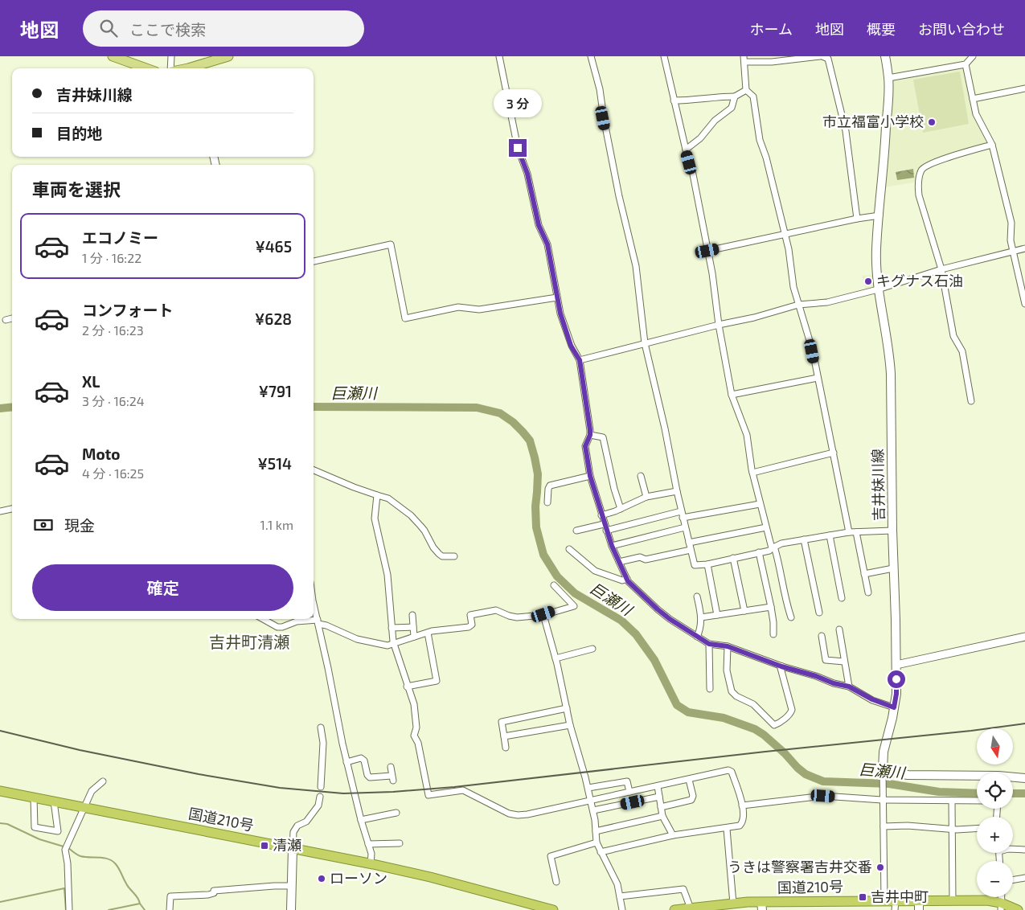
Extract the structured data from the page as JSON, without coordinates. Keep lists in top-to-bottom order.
{
  "streets": {
    "highway": ["国道210号"],
    "main road": ["吉井妹川線"]
  },
  "districts": ["吉井町清瀬"],
  "water": ["巨瀬川"],
  "places": {
    "other": [
      "市立福富小学校",
      "キグナス石油",
      "うきは警察署吉井交番",
      "ローソン"
    ],
    "transit": ["清瀬", "吉井中町"]
  },
  "north": "bottom",
  "page": {
    "header": "地図",
    "search": "ここで検索",
    "nav": [
      "ホーム",
      "地図",
      "概要",
      "お問い合わせ"
    ],
    "banner": ["吉井妹川線", "目的地"],
    "bubble": "3 分",
    "heading": "車両を選択",
    "list": [
      {
        "name": "エコノミー",
        "note": "1 分 · 16:22",
        "value": "¥465"
      },
      {
        "name": "コンフォート",
        "note": "2 分 · 16:23",
        "value": "¥628"
      },
      {
        "name": "XL",
        "note": "3 分 · 16:24",
        "value": "¥791"
      },
      {
        "name": "Moto",
        "note": "4 分 · 16:25",
        "value": "¥514"
      }
    ],
    "pay": ["現金", "1.1 km"],
    "buttons": "確定",
    "map_buttons": ["+", "−"]
  }
}
